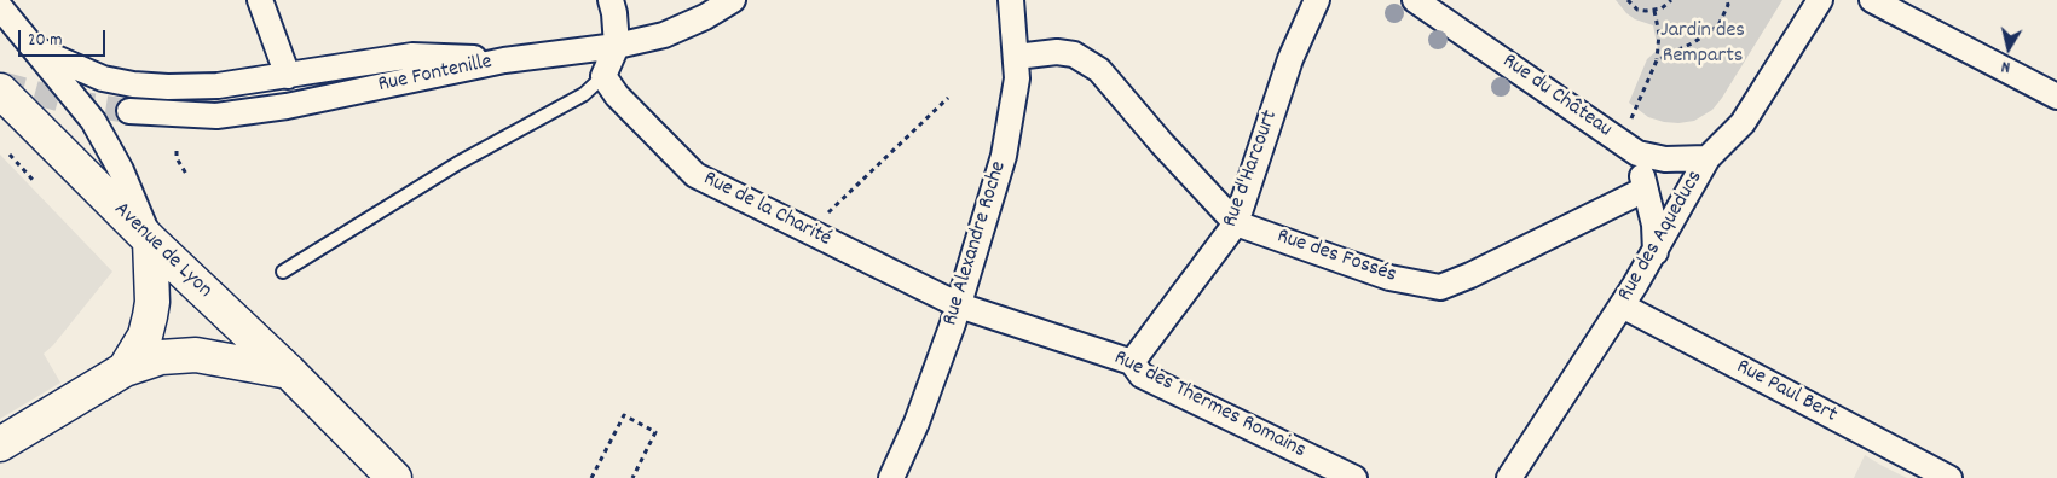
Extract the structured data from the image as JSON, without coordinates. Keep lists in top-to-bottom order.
{
  "streets": {
    "main road": ["Avenue de Lyon"],
    "street": [
      "Rue Fontenille",
      "Rue du Château",
      "Rue d'Harcourt",
      "Rue de la Charité",
      "Rue des Aqueducs",
      "Rue Alexandre Roche",
      "Rue des Fossés",
      "Rue Paul Bert",
      "Rue des Thermes Romains"
    ]
  },
  "crossings": [
    ["Rue du Château", "Rue des Aqueducs"],
    ["Rue d'Harcourt", "Rue des Fossés"],
    ["Rue d'Harcourt", "Rue des Thermes Romains"],
    ["Rue de la Charité", "Rue Alexandre Roche"],
    ["Rue de la Charité", "Rue des Thermes Romains"],
    ["Rue des Aqueducs", "Rue Paul Bert"],
    ["Rue Alexandre Roche", "Rue des Fossés"],
    ["Rue Alexandre Roche", "Rue des Thermes Romains"]
  ],
  "parks": ["Jardin des Remparts"],
  "scale_bar": "20 m",
  "north": "bottom"
}
